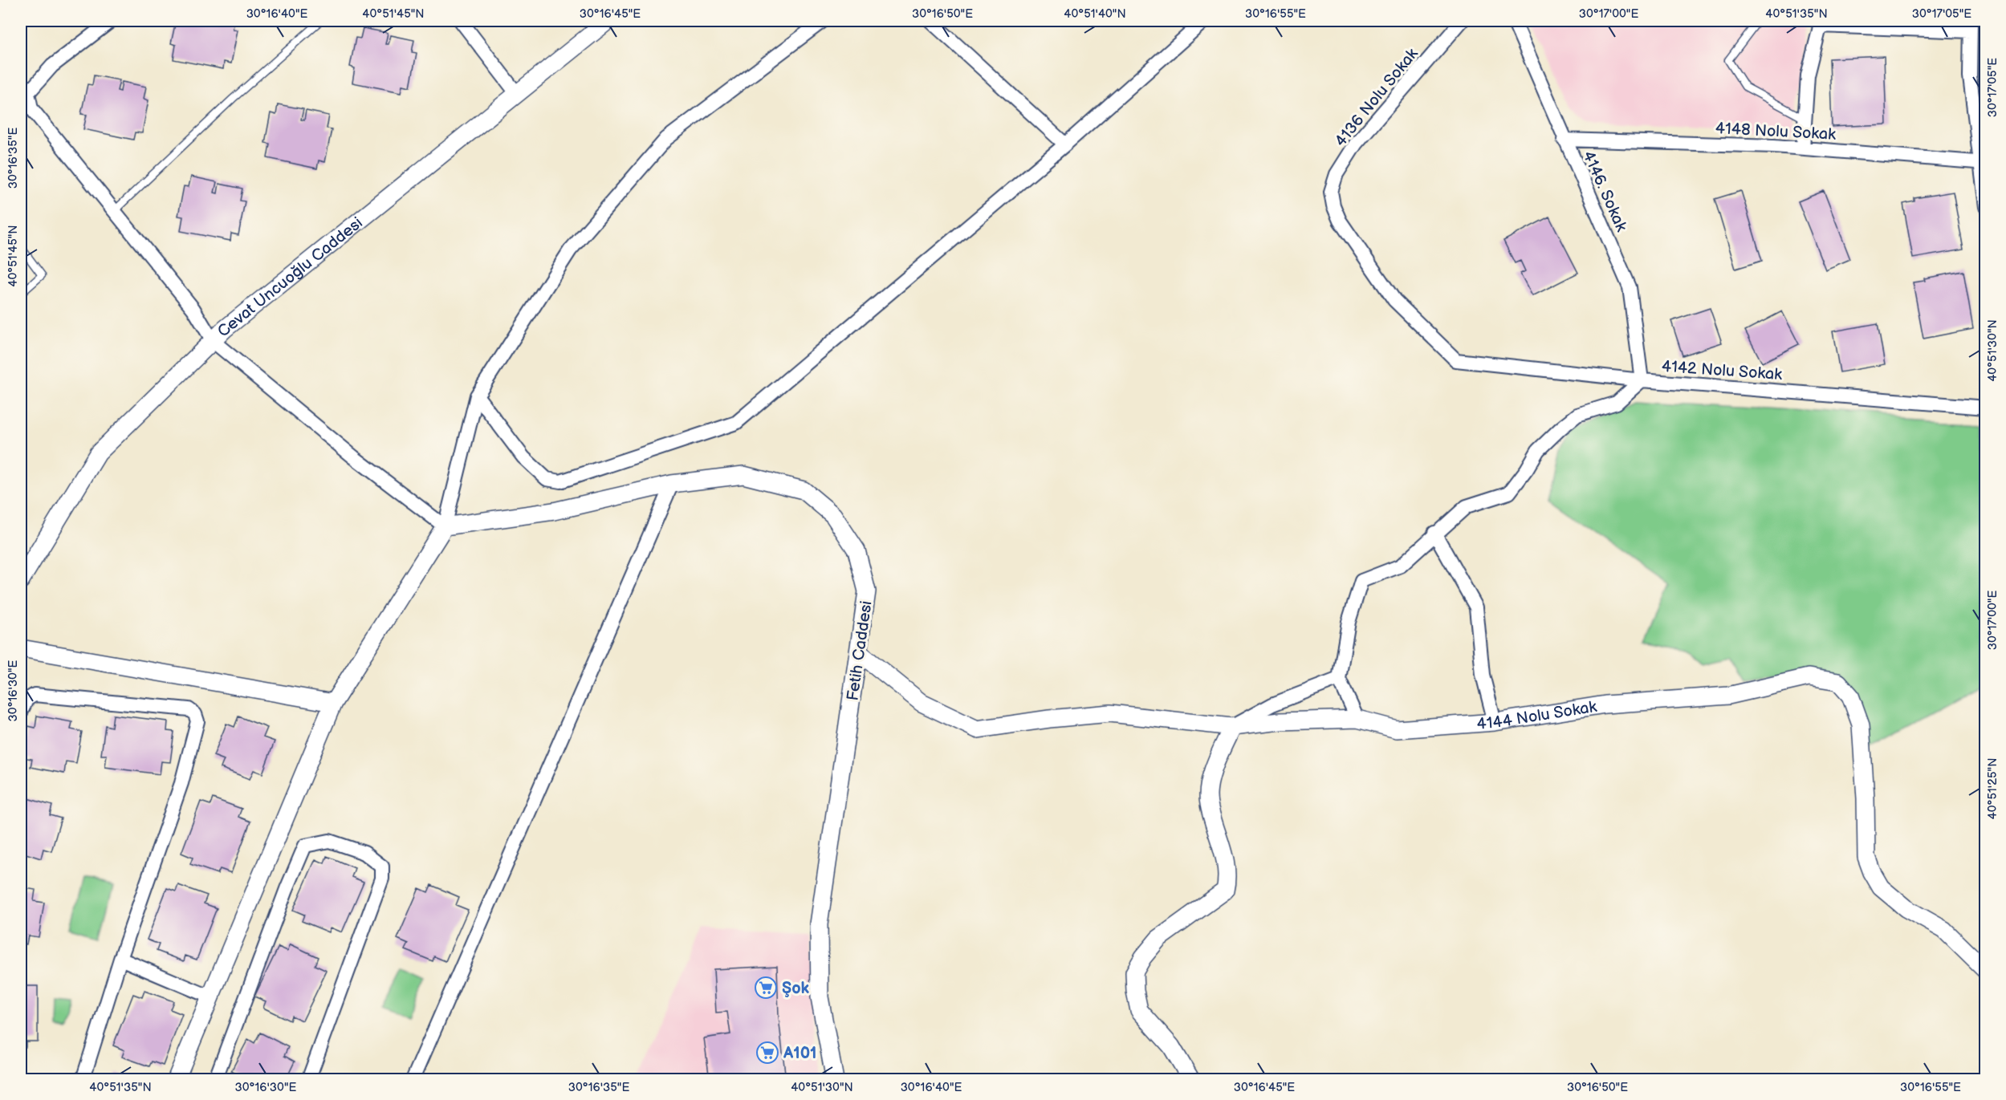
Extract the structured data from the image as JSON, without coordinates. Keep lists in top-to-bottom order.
{
  "streets": {
    "street": [
      "4136 Nolu Sokak",
      "4148 Nolu Sokak",
      "4146. Sokak",
      "Cevat Uncuoğlu Caddesi",
      "4142 Nolu Sokak",
      "Fetih Caddesi",
      "4144 Nolu Sokak"
    ]
  },
  "crossings": [
    ["4136 Nolu Sokak", "4142 Nolu Sokak"],
    ["4148 Nolu Sokak", "4146. Sokak"],
    ["4146. Sokak", "4142 Nolu Sokak"],
    ["Fetih Caddesi", "4144 Nolu Sokak"]
  ],
  "places": {
    "supermarket": ["Şok", "A101"]
  },
  "coordinates": [
    "30°16'40\"E",
    "40°51'45\"N",
    "30°16'45\"E",
    "30°16'50\"E",
    "40°51'40\"N",
    "30°16'55\"E",
    "30°17'00\"E",
    "40°51'35\"N",
    "30°17'05\"E",
    "30°16'35\"E",
    "40°51'30\"N",
    "30°16'30\"E",
    "40°51'25\"N"
  ]
}
